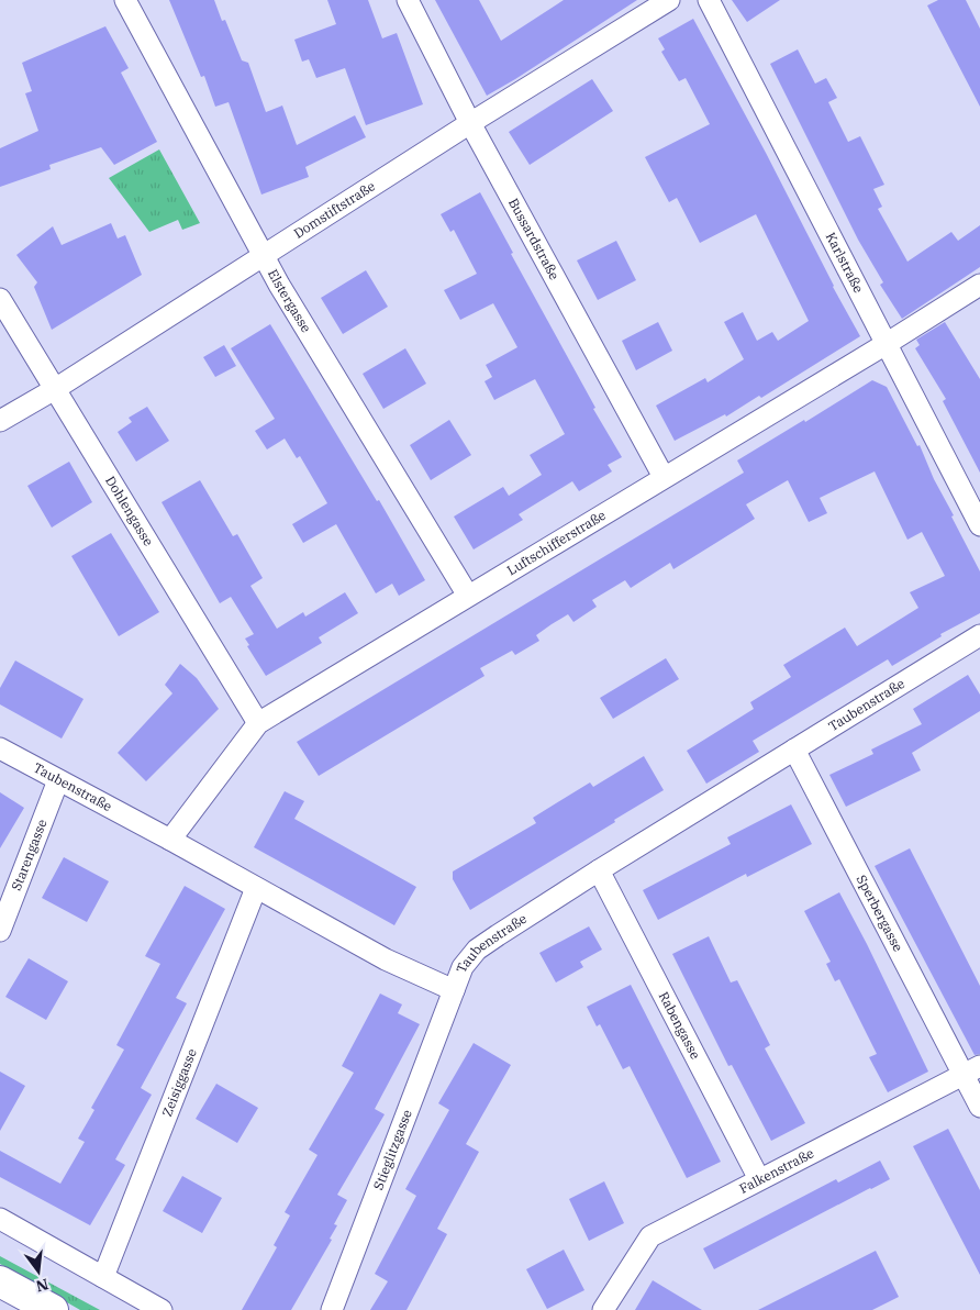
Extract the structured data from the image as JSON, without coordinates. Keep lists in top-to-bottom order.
{
  "streets": {
    "street": [
      "Domstiftstraße",
      "Bussardstraße",
      "Karlstraße",
      "Elstergasse",
      "Dohlengasse",
      "Luftschifferstraße",
      "Taubenstraße",
      "Starengasse",
      "Sperbergasse",
      "Rabengasse",
      "Zeisiggasse",
      "Stieglitzgasse",
      "Falkenstraße"
    ]
  },
  "crossings": [
    ["Domstiftstraße", "Bussardstraße"],
    ["Domstiftstraße", "Elstergasse"],
    ["Domstiftstraße", "Dohlengasse"],
    ["Bussardstraße", "Luftschifferstraße"],
    ["Karlstraße", "Luftschifferstraße"],
    ["Elstergasse", "Luftschifferstraße"],
    ["Dohlengasse", "Luftschifferstraße"],
    ["Luftschifferstraße", "Taubenstraße"],
    ["Taubenstraße", "Starengasse"],
    ["Taubenstraße", "Sperbergasse"],
    ["Taubenstraße", "Rabengasse"],
    ["Taubenstraße", "Zeisiggasse"],
    ["Taubenstraße", "Stieglitzgasse"],
    ["Sperbergasse", "Falkenstraße"],
    ["Rabengasse", "Falkenstraße"]
  ],
  "north": "bottom"
}
